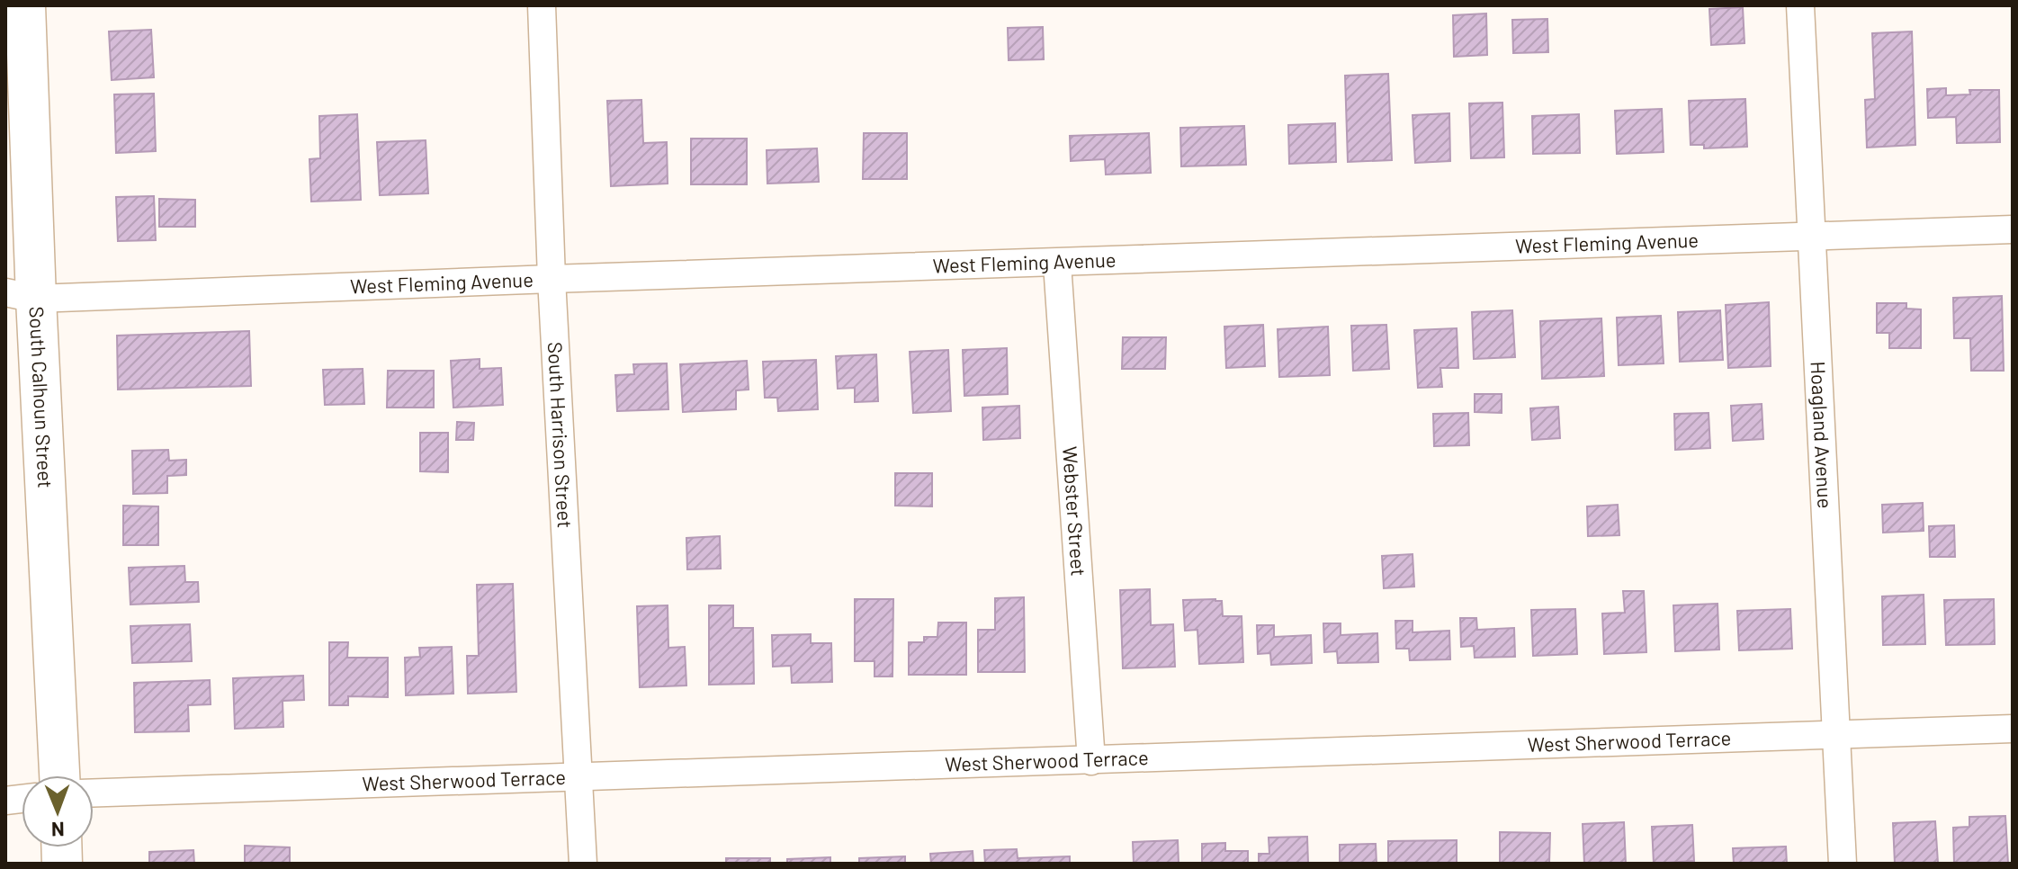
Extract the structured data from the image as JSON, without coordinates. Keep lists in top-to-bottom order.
{
  "streets": {
    "street": [
      "West Fleming Avenue",
      "South Calhoun Street",
      "South Harrison Street",
      "Hoagland Avenue",
      "Webster Street",
      "West Sherwood Terrace"
    ]
  },
  "crossings": [
    ["West Fleming Avenue", "South Calhoun Street"],
    ["West Fleming Avenue", "South Harrison Street"],
    ["West Fleming Avenue", "Hoagland Avenue"],
    ["West Fleming Avenue", "Webster Street"],
    ["South Harrison Street", "West Sherwood Terrace"],
    ["Hoagland Avenue", "West Sherwood Terrace"],
    ["Webster Street", "West Sherwood Terrace"]
  ],
  "north": "bottom"
}
